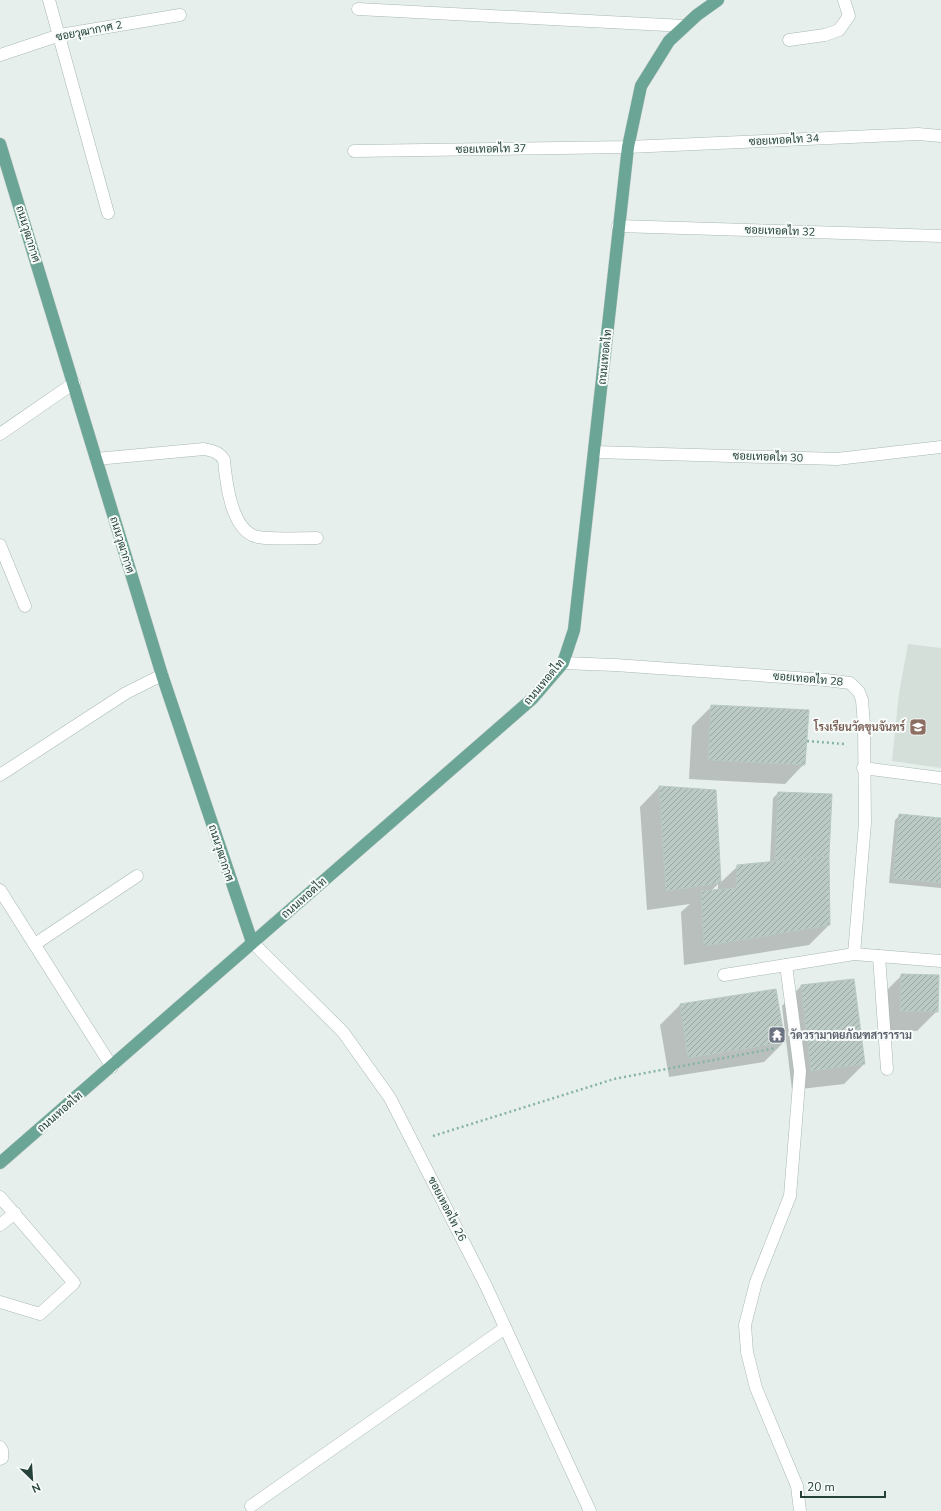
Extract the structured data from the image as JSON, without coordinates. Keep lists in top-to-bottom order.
{
  "streets": {
    "main road": ["ถนนวุฒากาศ", "ถนนเทอดไท"],
    "street": [
      "ซอยวุฒากาศ 2",
      "ซอยเทอดไท 34",
      "ซอยเทอดไท 37",
      "ซอยเทอดไท 32",
      "ซอยเทอดไท 30",
      "ซอยเทอดไท 28",
      "ซอยเทอดไท 26"
    ]
  },
  "crossings": [
    ["ซอยเทอดไท 34", "ซอยเทอดไท 37"],
    ["ซอยเทอดไท 34", "ถนนเทอดไท"],
    ["ซอยเทอดไท 37", "ถนนเทอดไท"],
    ["ซอยเทอดไท 32", "ถนนเทอดไท"],
    ["ถนนวุฒากาศ", "ถนนเทอดไท"],
    ["ถนนวุฒากาศ", "ซอยเทอดไท 26"],
    ["ถนนเทอดไท", "ซอยเทอดไท 30"],
    ["ถนนเทอดไท", "ซอยเทอดไท 28"],
    ["ถนนเทอดไท", "ซอยเทอดไท 26"]
  ],
  "places": {
    "school or university": ["โรงเรียนวัดขุนจันทร์"],
    "temple": ["วัดวรามาตยภัณฑสาราราม"]
  },
  "scale_bar": "20 m",
  "north": "bottom right"
}
